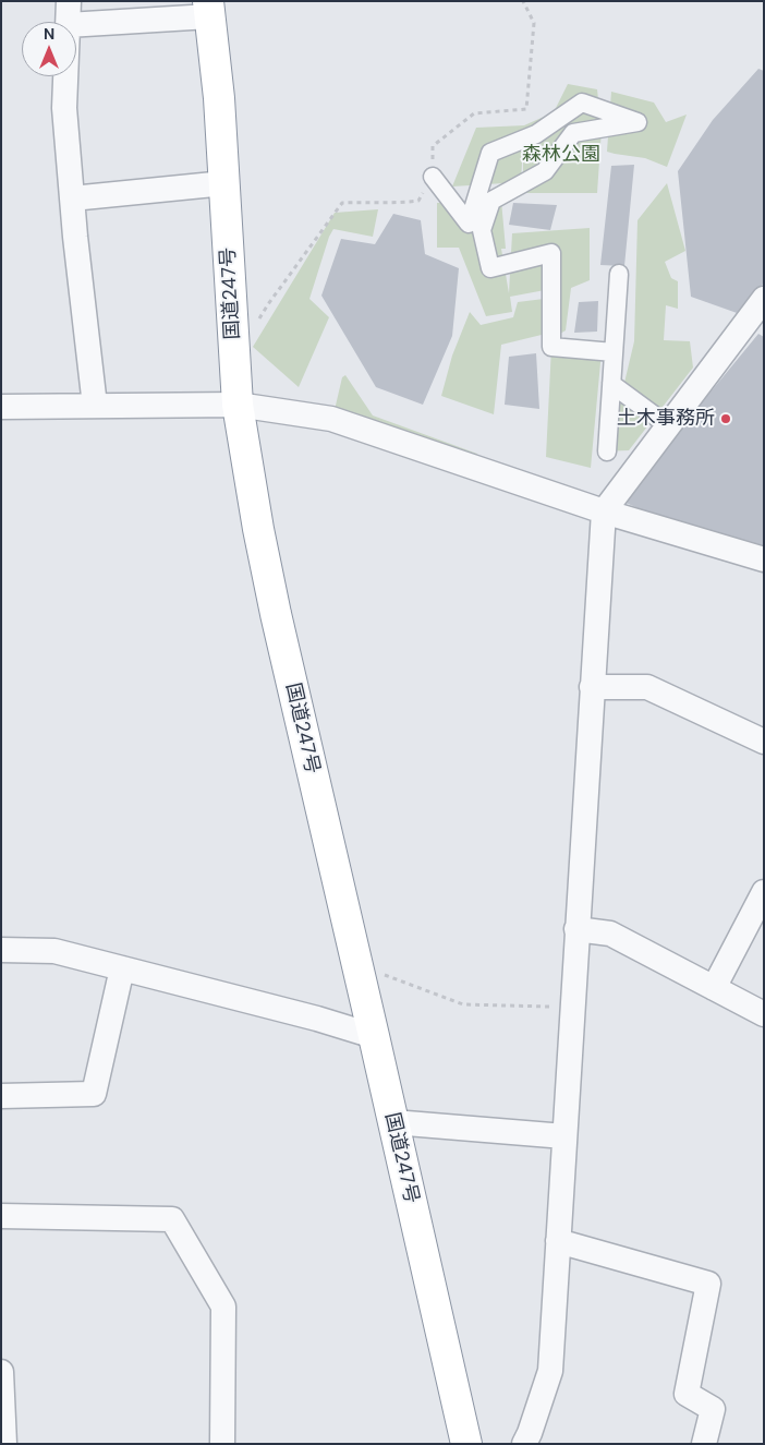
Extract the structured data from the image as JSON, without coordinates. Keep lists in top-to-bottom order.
{
  "streets": {
    "highway": ["国道247号"]
  },
  "parks": ["森林公園"],
  "places": ["土木事務所"],
  "north": "top"
}
